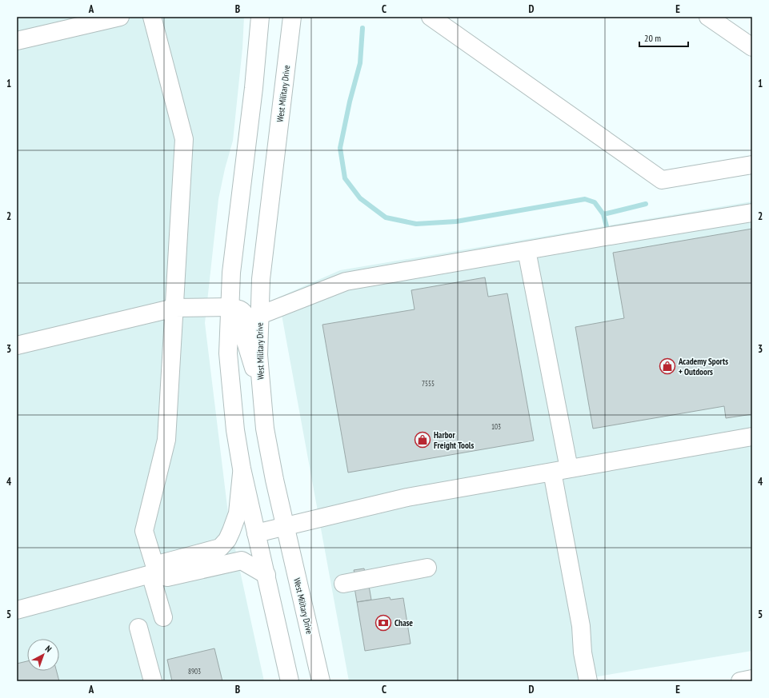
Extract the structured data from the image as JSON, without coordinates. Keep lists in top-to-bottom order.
{
  "streets": {
    "main road": ["West Military Drive"]
  },
  "places": {
    "shop": ["Academy Sports + Outdoors", "Harbor Freight Tools"],
    "bank": ["Chase"]
  },
  "house_numbers": ["7555", "103", "8903"],
  "scale_bar": "20 m",
  "north": "top right",
  "grid": {
    "columns": [
      "A",
      "B",
      "C",
      "D",
      "E"
    ],
    "rows": [
      "1",
      "2",
      "3",
      "4",
      "5"
    ]
  }
}
